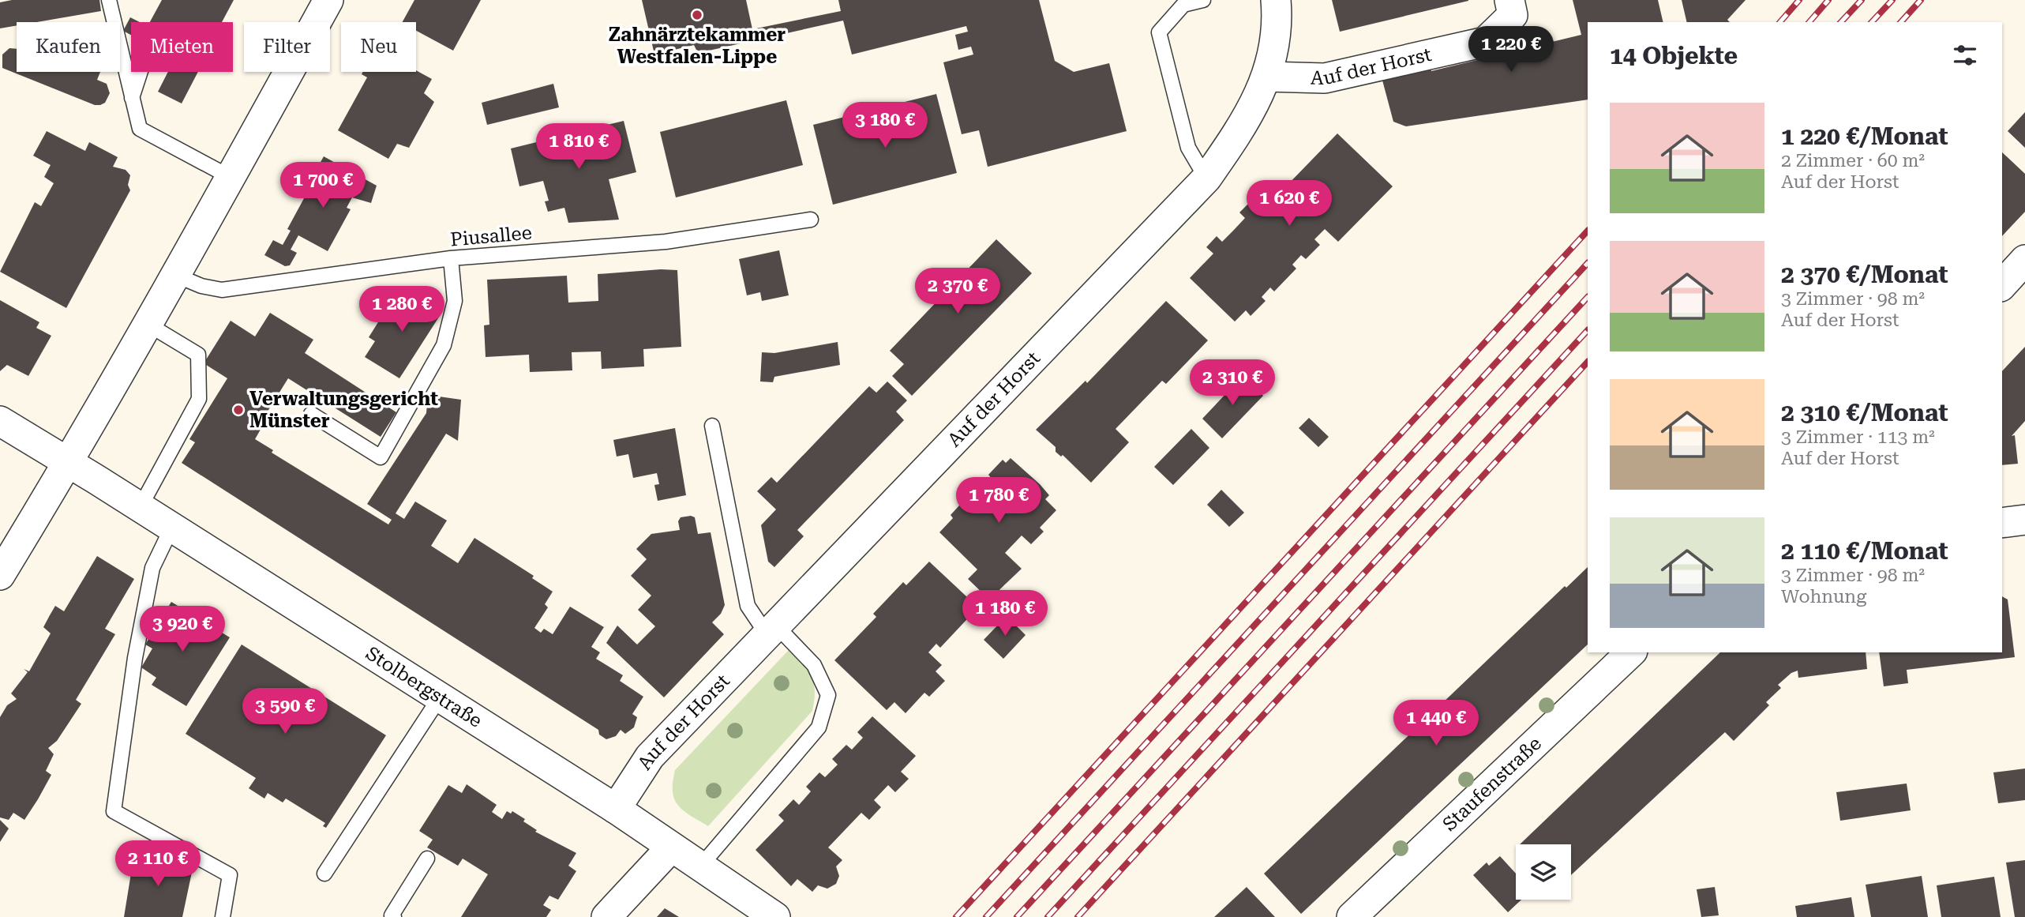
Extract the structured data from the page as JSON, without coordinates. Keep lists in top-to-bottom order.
{
  "streets": {
    "street": ["Auf der Horst", "Stolbergstraße", "Staufenstraße"],
    "lane": ["Piusallee"]
  },
  "crossings": [
    ["Auf der Horst", "Stolbergstraße"]
  ],
  "places": ["Zahnärztekammer Westfalen-Lippe", "Verwaltungsgericht Münster"],
  "page": {
    "chip": [
      "Kaufen",
      "Mieten",
      "Filter",
      "Neu"
    ],
    "heading": "14 Objekte",
    "price": [
      "1 220 €",
      "3 180 €",
      "1 810 €",
      "1 700 €",
      "1 620 €",
      "2 370 €",
      "1 280 €",
      "2 310 €",
      "1 780 €",
      "1 180 €",
      "3 920 €",
      "3 590 €",
      "1 440 €",
      "2 110 €"
    ],
    "list": [
      {
        "name": "1 220 €/Monat",
        "note": "2 Zimmer · 60 m² · Auf der Horst"
      },
      {
        "name": "2 370 €/Monat",
        "note": "3 Zimmer · 98 m² · Auf der Horst"
      },
      {
        "name": "2 310 €/Monat",
        "note": "3 Zimmer · 113 m² · Auf der Horst"
      },
      {
        "name": "2 110 €/Monat",
        "note": "3 Zimmer · 98 m² · Wohnung"
      }
    ]
  }
}
